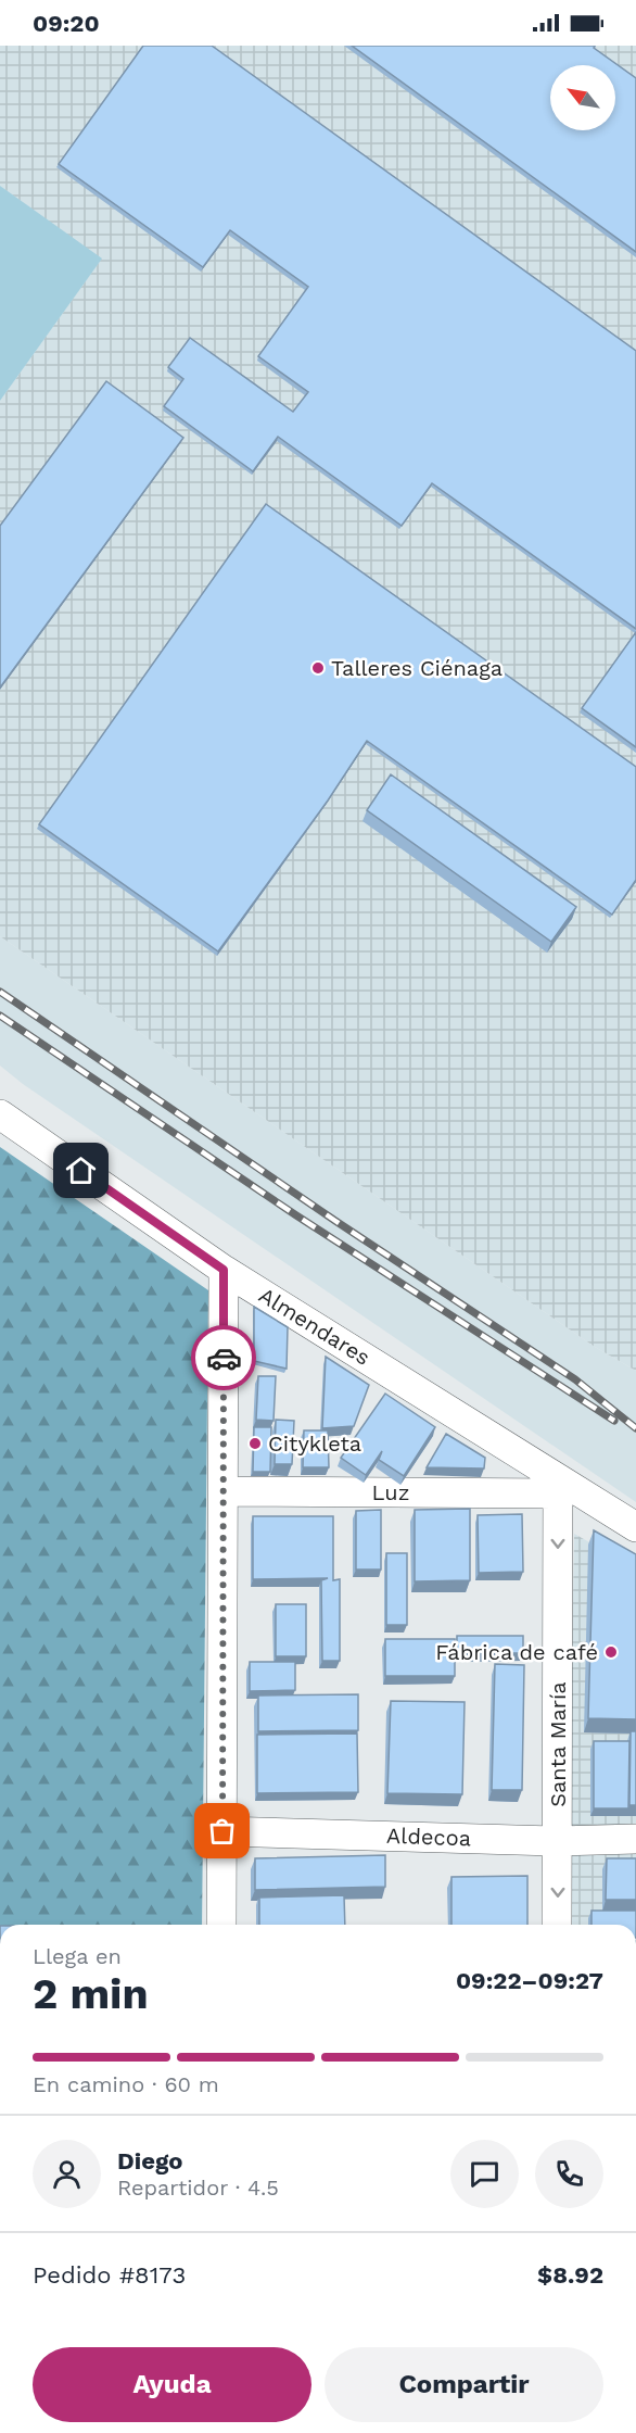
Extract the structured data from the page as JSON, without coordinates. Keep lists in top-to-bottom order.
{
  "streets": {
    "street": [
      "Almendares",
      "Luz",
      "Santa María",
      "Aldecoa"
    ]
  },
  "crossings": [
    ["Almendares", "Luz"],
    ["Almendares", "Santa María"],
    ["Luz", "Santa María"],
    ["Santa María", "Aldecoa"]
  ],
  "one_way": ["Santa María"],
  "places": ["Talleres Ciénaga", "Citykleta", "Fábrica de café"],
  "north": "top left",
  "page": {
    "status": "09:20",
    "heading": ["2 min", "Llega en", "09:22–09:27"],
    "panel": [
      "Diego",
      "Repartidor · 4.5",
      "Pedido #8173",
      "$8.92"
    ],
    "bar": "En camino · 60 m",
    "buttons": ["Ayuda", "Compartir"]
  }
}
